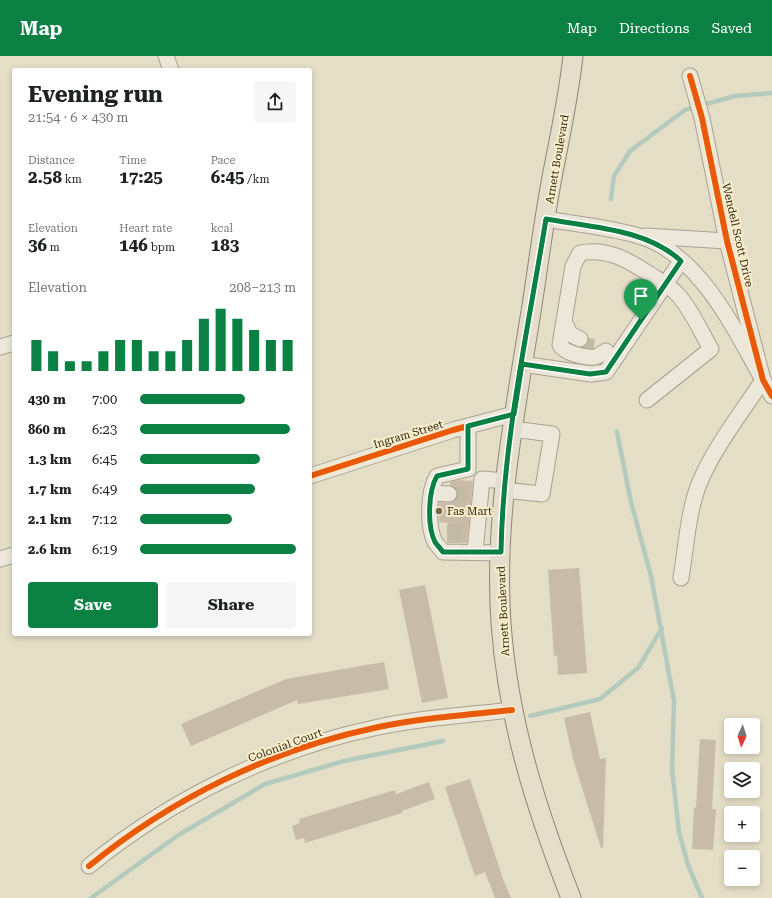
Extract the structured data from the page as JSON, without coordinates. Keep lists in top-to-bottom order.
{
  "streets": {
    "main road": ["Arnett Boulevard"],
    "street": ["Wendell Scott Drive", "Ingram Street", "Colonial Court"]
  },
  "crossings": [
    ["Arnett Boulevard", "Wendell Scott Drive"],
    ["Arnett Boulevard", "Ingram Street"],
    ["Arnett Boulevard", "Colonial Court"]
  ],
  "places": ["Fas Mart"],
  "north": "bottom",
  "page": {
    "header": "Map",
    "nav": ["Map", "Directions", "Saved"],
    "heading": ["Evening run", "21:54 · 6 × 430 m"],
    "stats": [
      ["Distance", "2.58 km"],
      ["Time", "17:25"],
      ["Pace", "6:45 /km"],
      ["Elevation", "36 m"],
      ["Heart rate", "146 bpm"],
      ["kcal", "183"]
    ],
    "chart": ["Elevation", "208–213 m"],
    "list": [
      {
        "name": "430 m",
        "note": "7:00"
      },
      {
        "name": "860 m",
        "note": "6:23"
      },
      {
        "name": "1.3 km",
        "note": "6:45"
      },
      {
        "name": "1.7 km",
        "note": "6:49"
      },
      {
        "name": "2.1 km",
        "note": "7:12"
      },
      {
        "name": "2.6 km",
        "note": "6:19"
      }
    ],
    "buttons": ["Save", "Share"],
    "map_buttons": ["+", "−"]
  }
}
